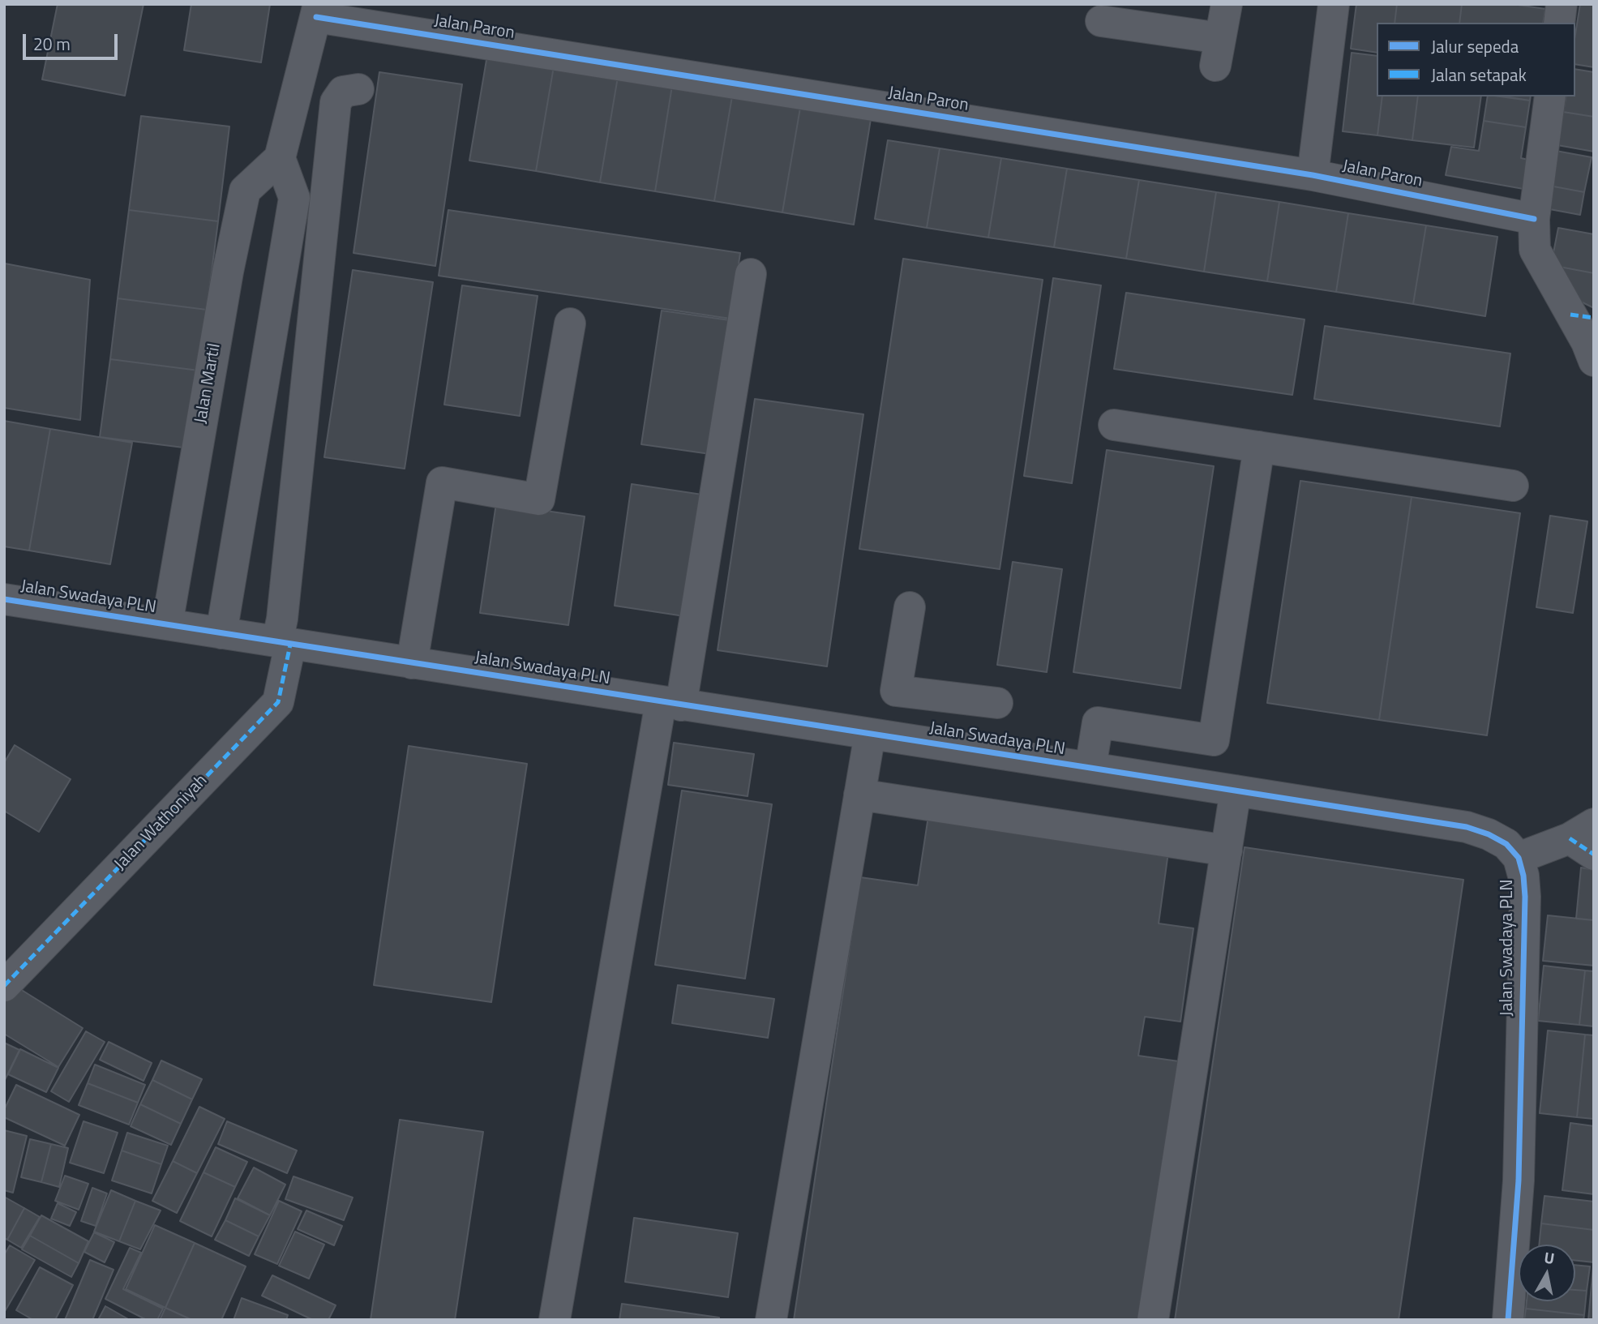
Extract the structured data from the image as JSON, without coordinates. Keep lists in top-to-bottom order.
{
  "streets": {
    "street": [
      "Jalan Paron",
      "Jalan Martil",
      "Jalan Swadaya PLN",
      "Jalan Wathoniyah"
    ]
  },
  "crossings": [
    ["Jalan Martil", "Jalan Swadaya PLN"],
    ["Jalan Swadaya PLN", "Jalan Wathoniyah"]
  ],
  "legend": ["Jalur sepeda", "Jalan setapak"],
  "scale_bar": "20 m",
  "north": "top"
}
